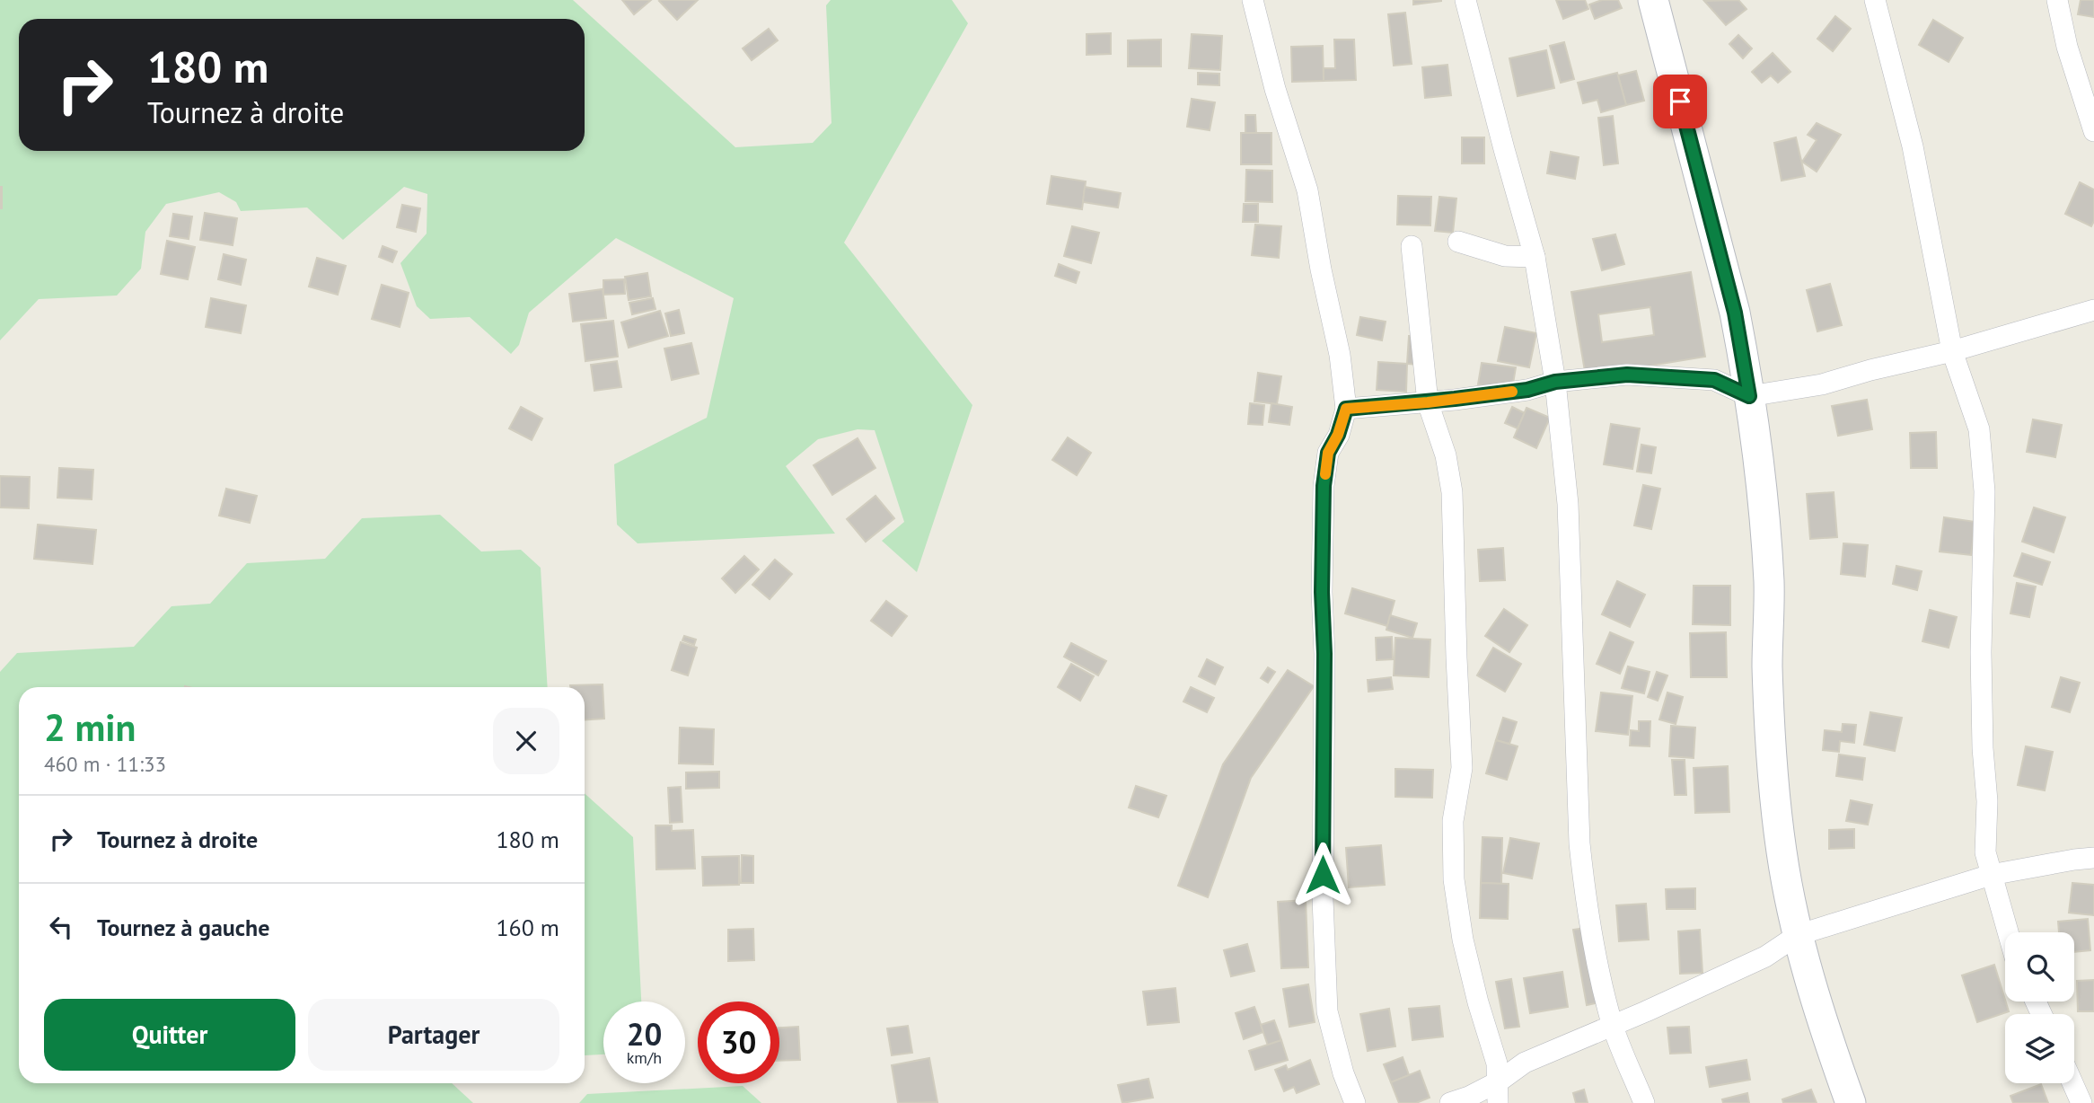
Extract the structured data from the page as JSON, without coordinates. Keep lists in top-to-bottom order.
{
  "page": {
    "turn": ["180 m", "Tournez à droite"],
    "heading": ["2 min", "460 m · 11:33"],
    "list": [
      {
        "name": "Tournez à droite",
        "value": "180 m"
      },
      {
        "name": "Tournez à gauche",
        "value": "160 m"
      }
    ],
    "buttons": ["Quitter", "Partager"],
    "speed": "20 km/h",
    "limit": "30"
  }
}
